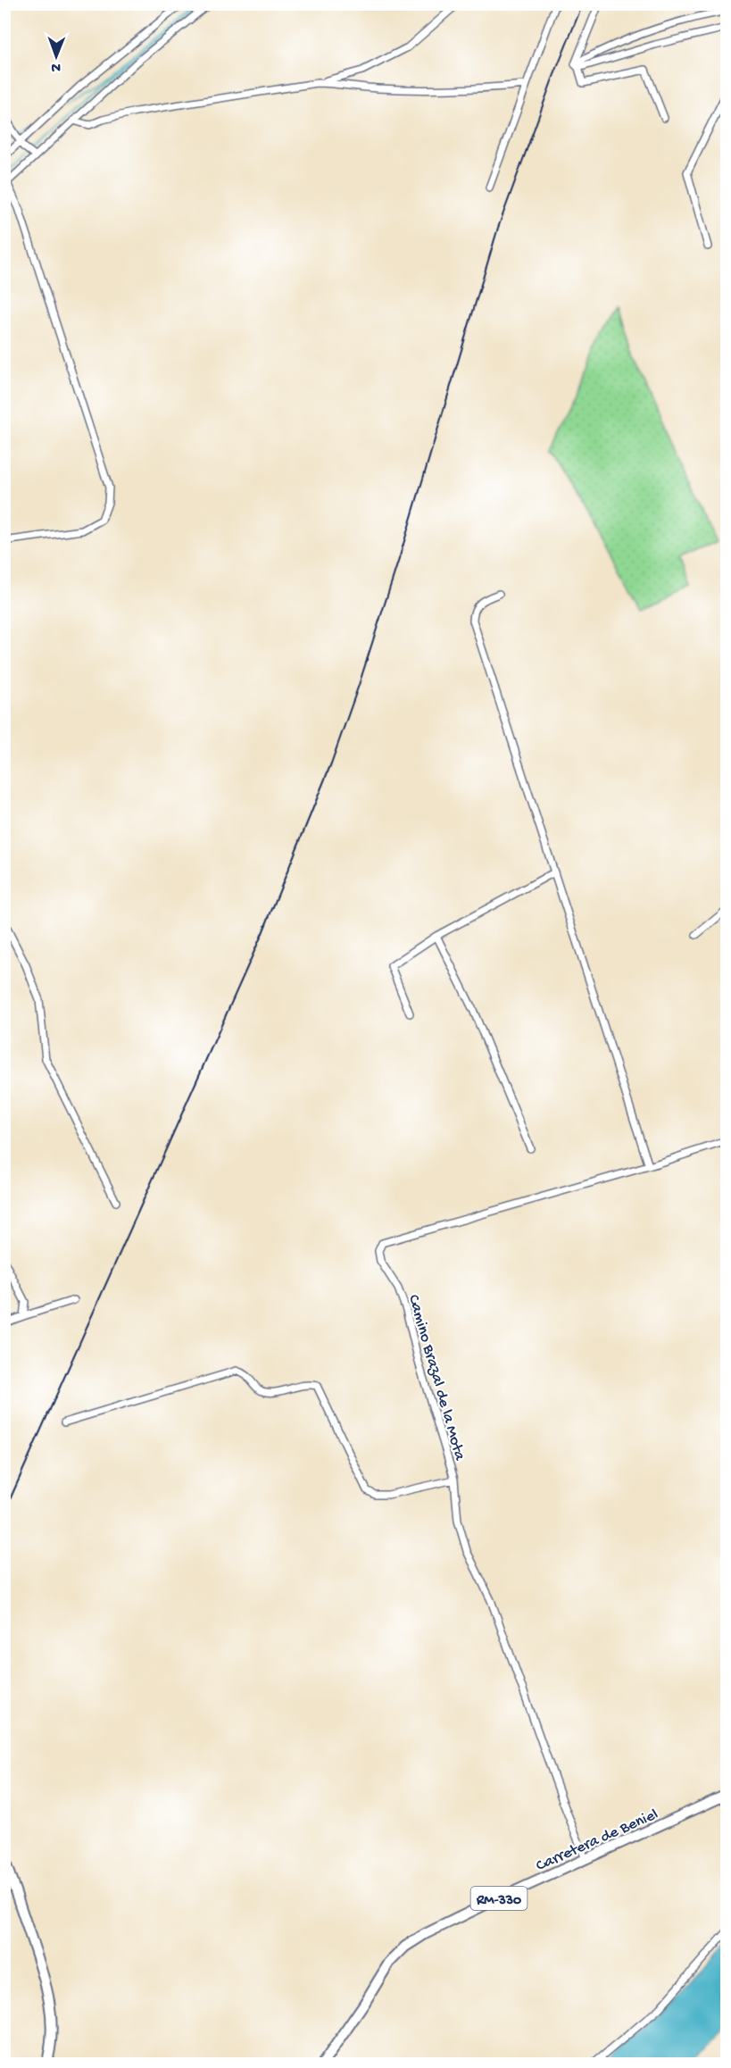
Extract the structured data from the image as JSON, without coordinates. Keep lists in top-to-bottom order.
{
  "streets": {
    "main road": ["Carretera de Beniel", "RM-330"],
    "street": ["Camino Brazal de la Mota"]
  },
  "crossings": [
    ["Camino Brazal de la Mota", "Carretera de Beniel"]
  ],
  "north": "bottom"
}
